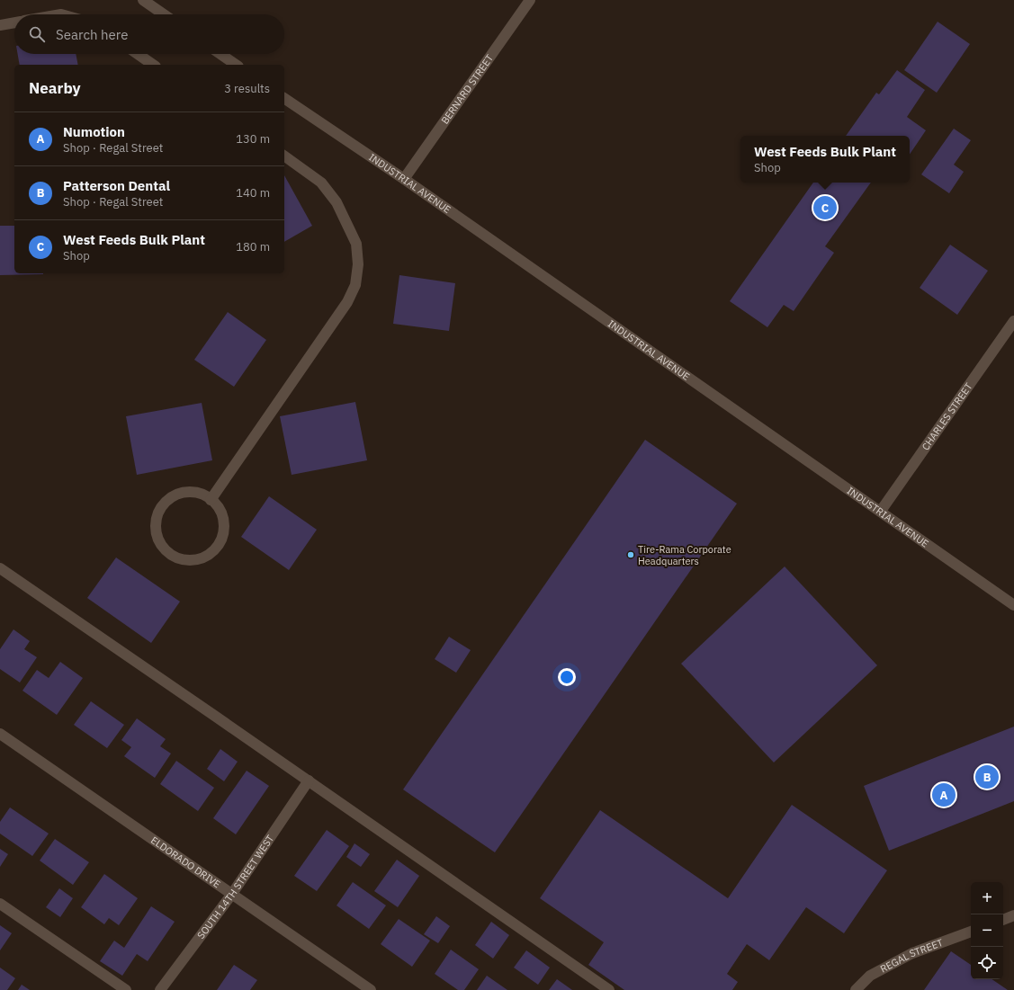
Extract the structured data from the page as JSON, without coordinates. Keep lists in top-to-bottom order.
{
  "streets": {
    "street": [
      "BERNARD STREET",
      "INDUSTRIAL AVENUE",
      "CHARLES STREET",
      "ELDORADO DRIVE",
      "SOUTH 14TH STREET WEST",
      "REGAL STREET"
    ]
  },
  "crossings": [
    ["BERNARD STREET", "INDUSTRIAL AVENUE"],
    ["INDUSTRIAL AVENUE", "CHARLES STREET"],
    ["ELDORADO DRIVE", "SOUTH 14TH STREET WEST"]
  ],
  "places": ["Tire-Rama Corporate Headquarters"],
  "page": {
    "search": "Search here",
    "heading": ["Nearby", "3 results"],
    "list": [
      {
        "mark": "A",
        "name": "Numotion",
        "note": "Shop · Regal Street",
        "value": "130 m"
      },
      {
        "mark": "B",
        "name": "Patterson Dental",
        "note": "Shop · Regal Street",
        "value": "140 m"
      },
      {
        "mark": "C",
        "name": "West Feeds Bulk Plant",
        "note": "Shop",
        "value": "180 m"
      }
    ],
    "popup": ["West Feeds Bulk Plant", "Shop"],
    "pins": ["C", "B", "A"],
    "map_buttons": ["+", "−"]
  }
}
